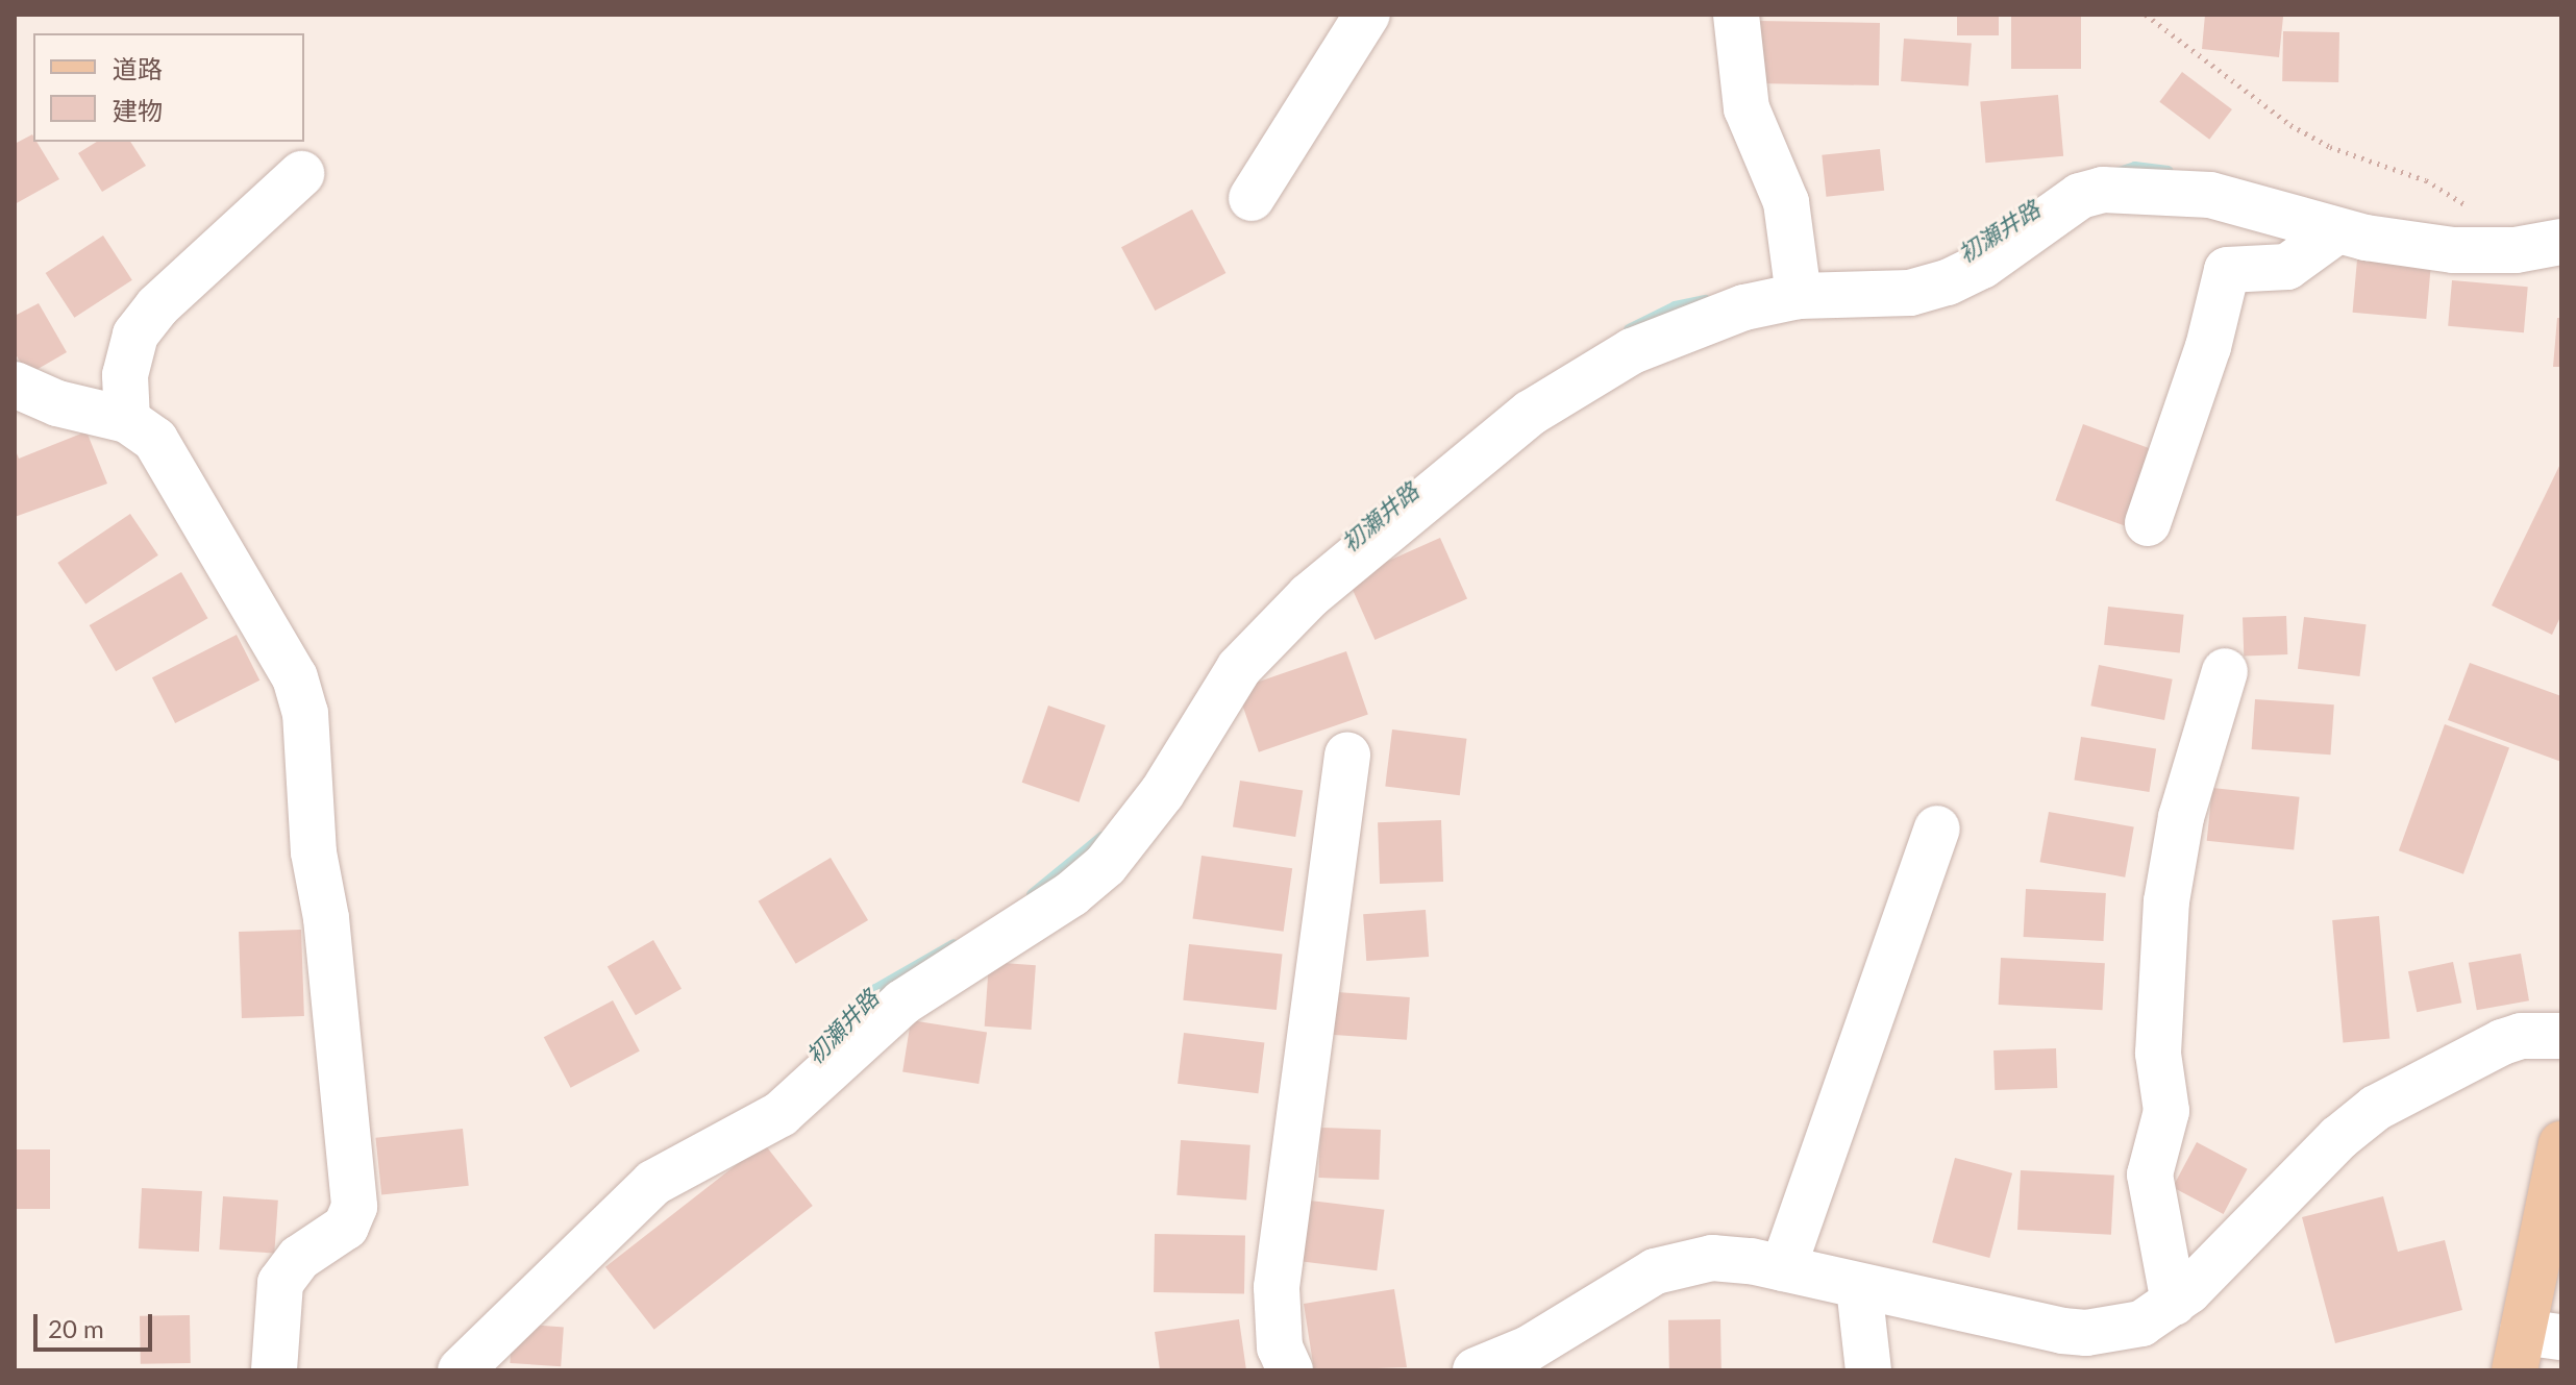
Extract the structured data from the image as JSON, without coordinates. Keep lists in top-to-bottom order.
{
  "water": ["初瀬井路"],
  "legend": ["道路", "建物"],
  "scale_bar": "20 m"
}
